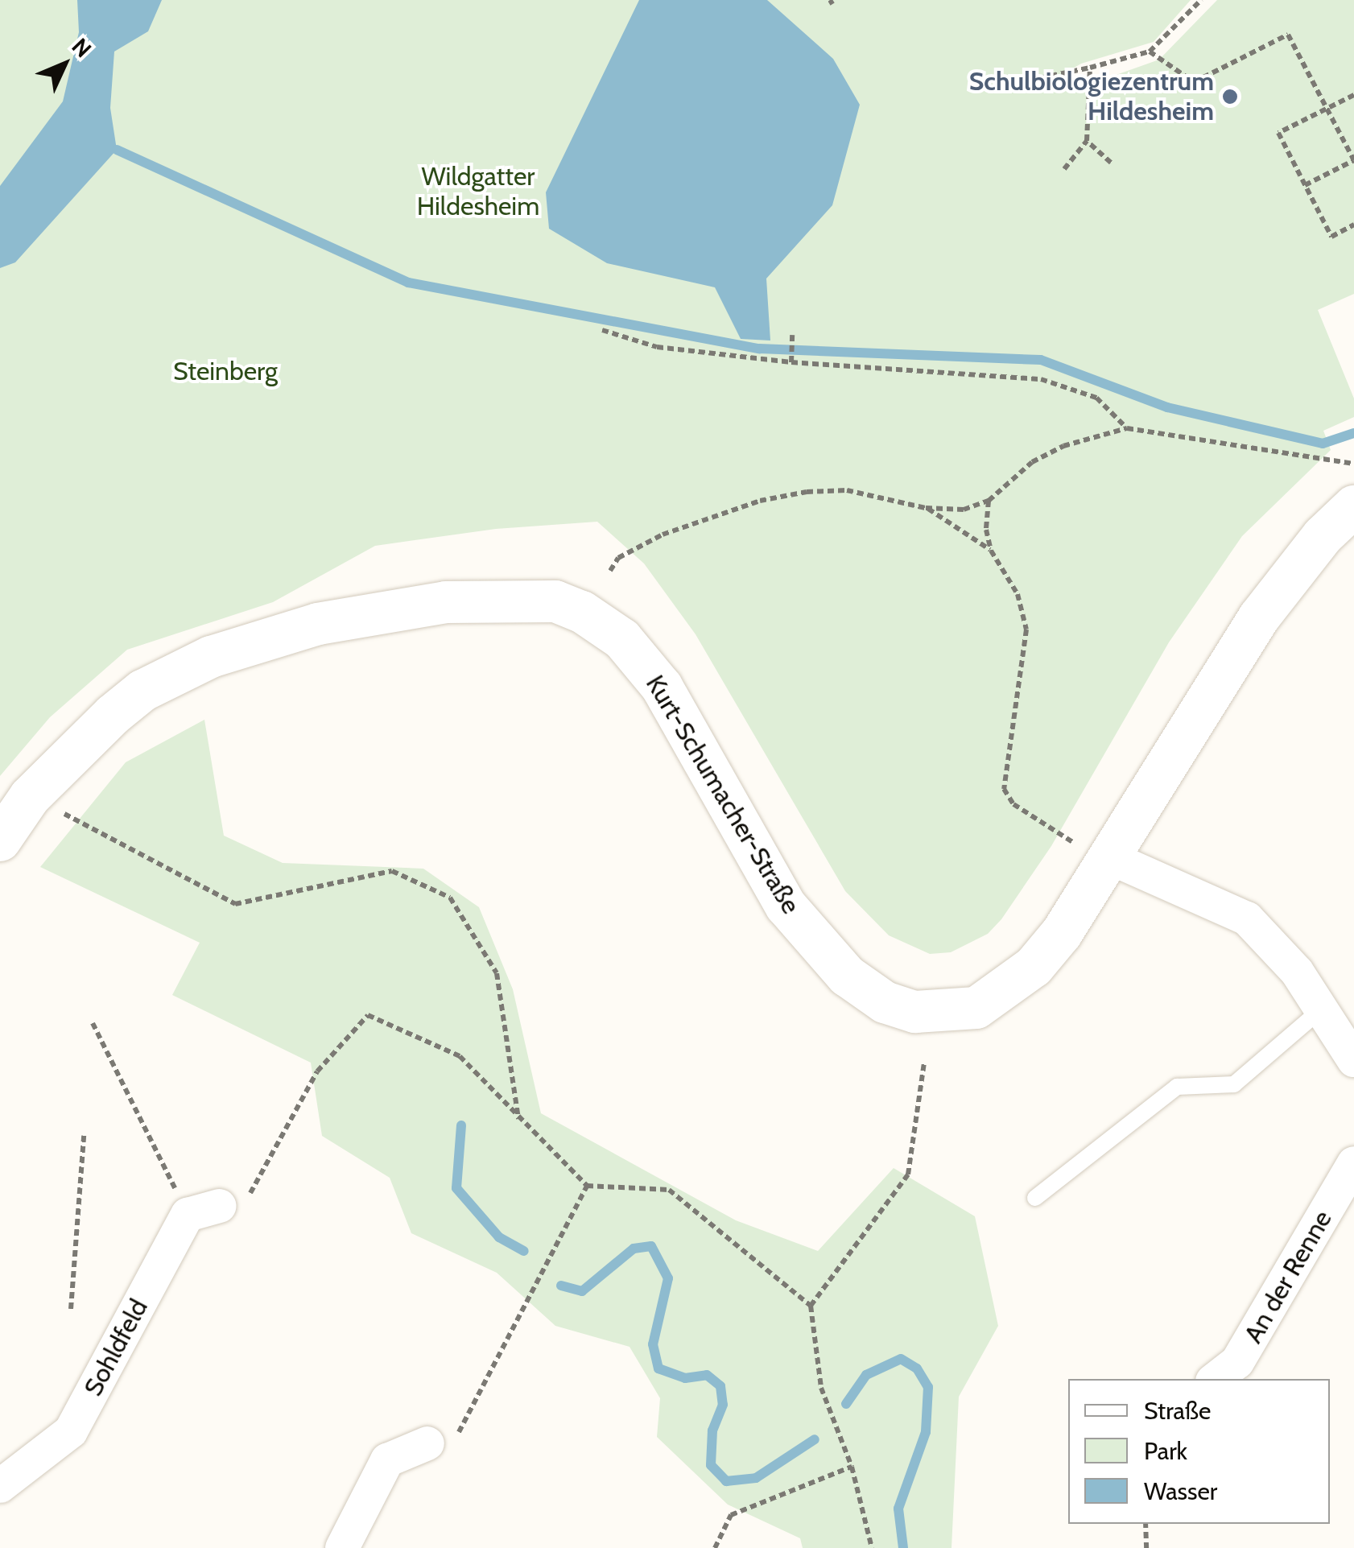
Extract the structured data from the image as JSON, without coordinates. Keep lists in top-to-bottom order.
{
  "streets": {
    "street": ["Kurt-Schumacher-Straße", "An der Renne", "Sohldfeld"]
  },
  "parks": ["Wildgatter Hildesheim", "Steinberg"],
  "places": ["Schulbiologiezentrum Hildesheim"],
  "legend": ["Straße", "Park", "Wasser"],
  "north": "top right"
}
